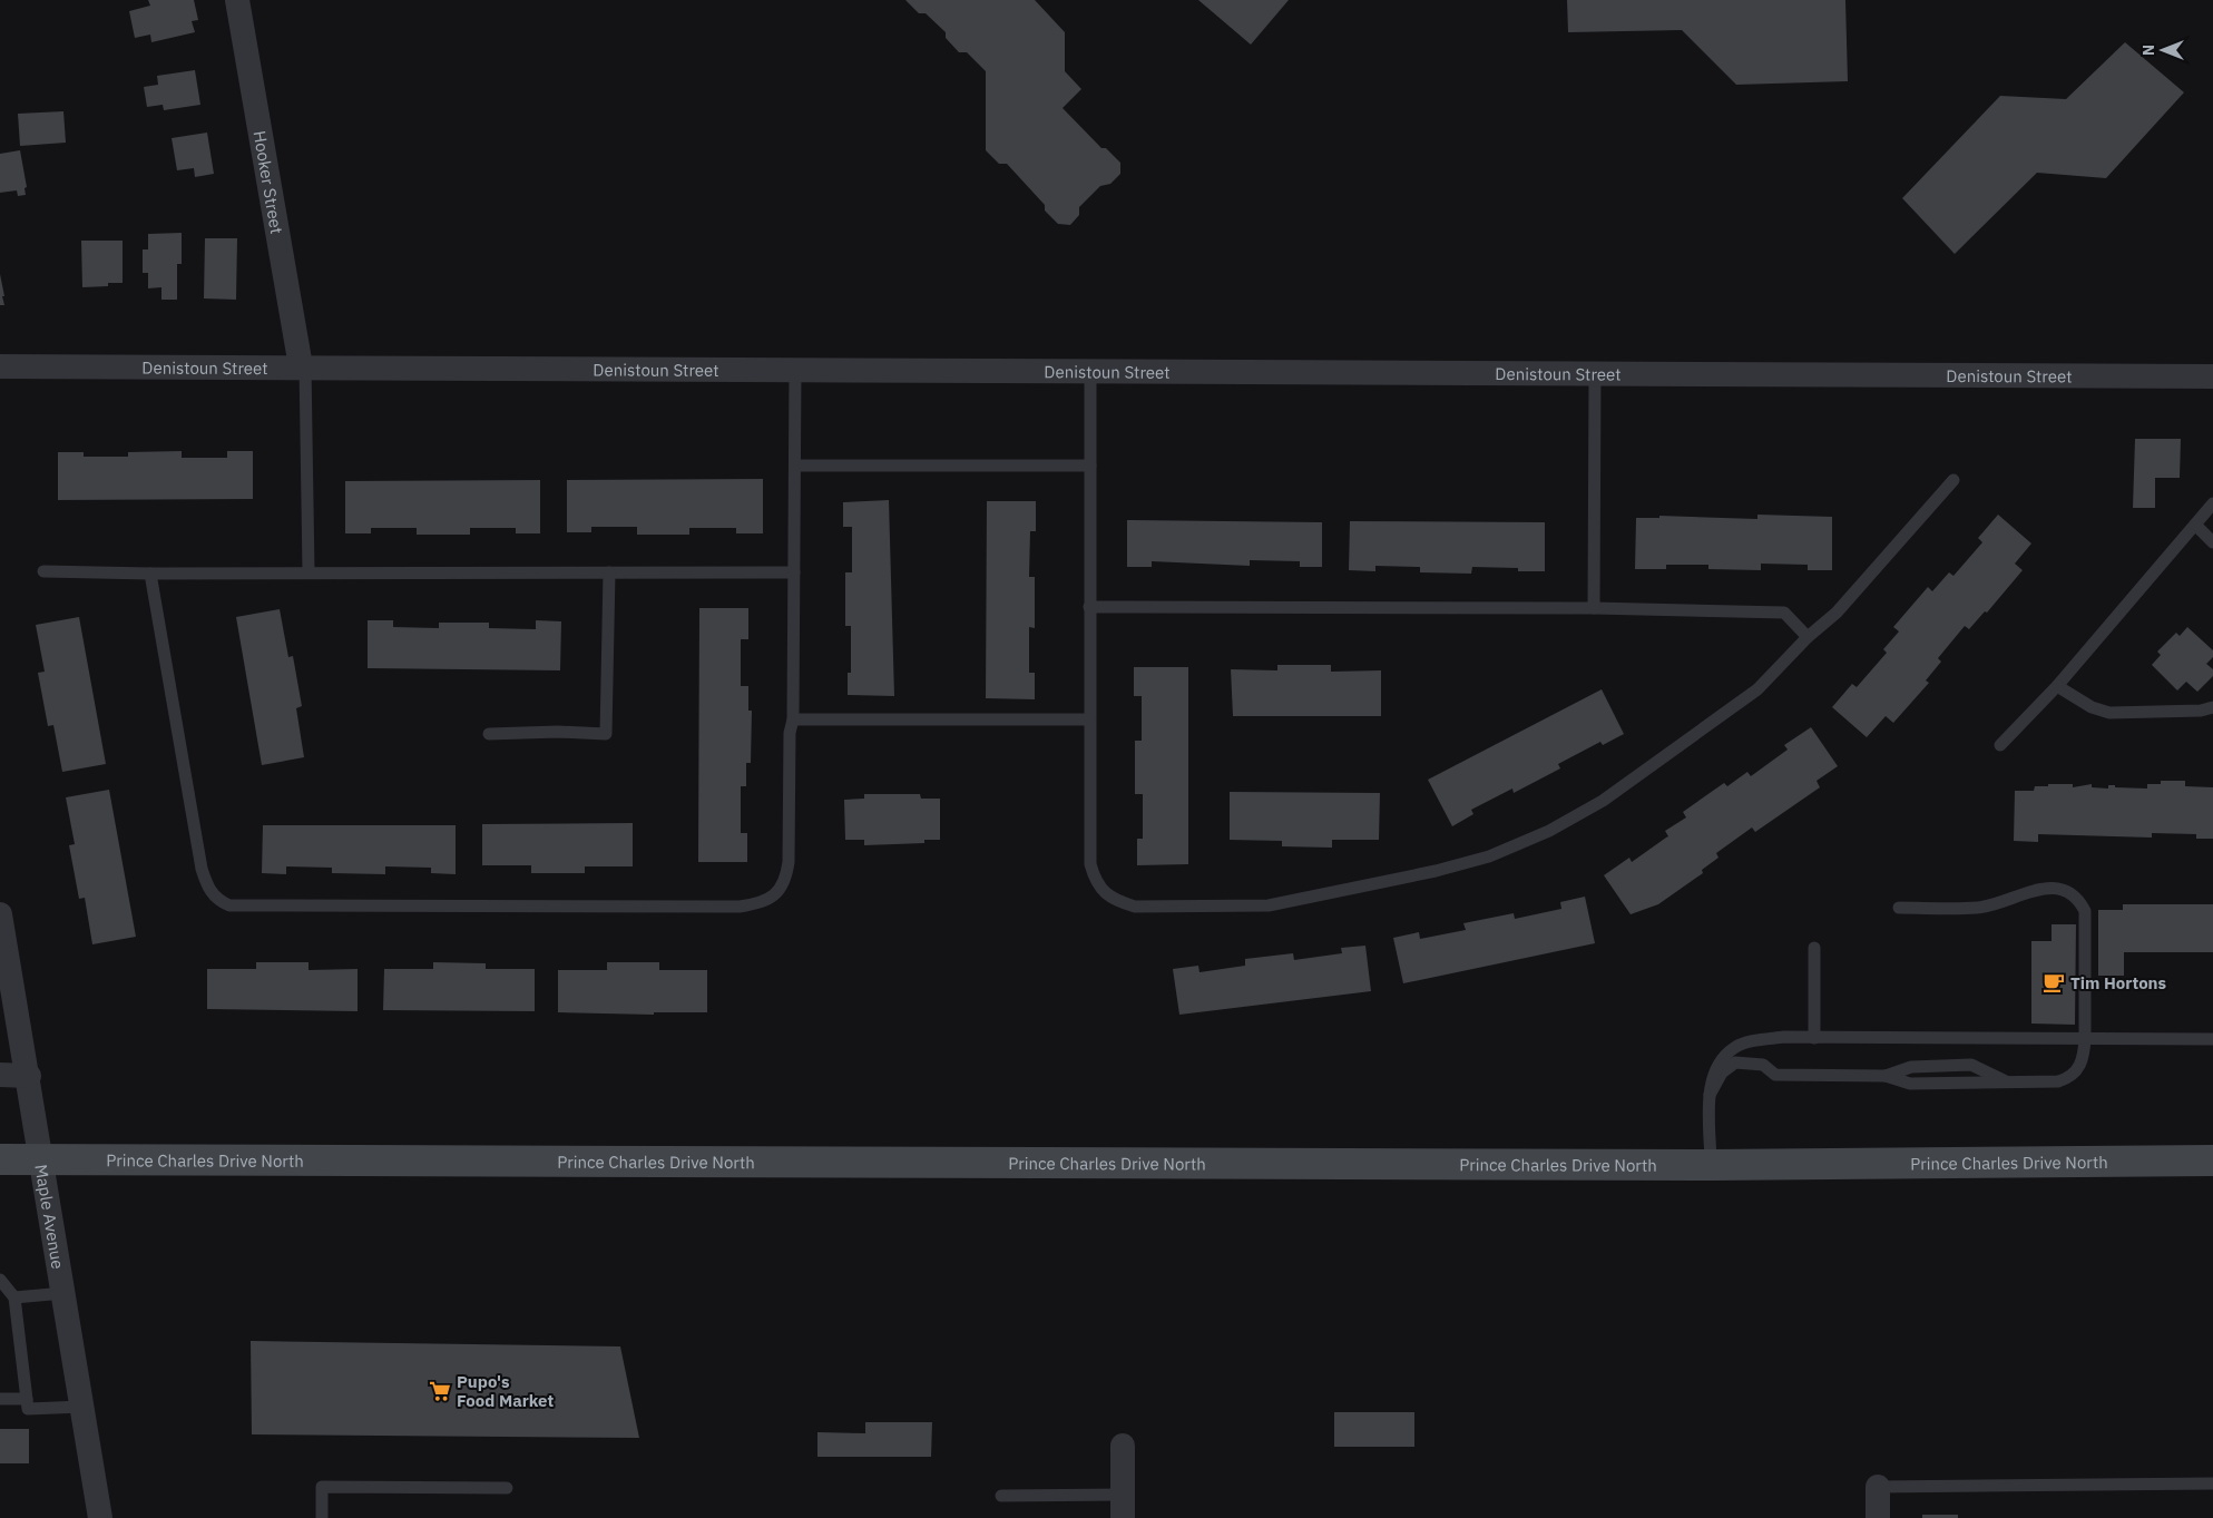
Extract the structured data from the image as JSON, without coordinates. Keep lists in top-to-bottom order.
{
  "streets": {
    "main road": ["Prince Charles Drive North"],
    "street": ["Hooker Street", "Denistoun Street", "Maple Avenue"]
  },
  "crossings": [
    ["Hooker Street", "Denistoun Street"],
    ["Prince Charles Drive North", "Maple Avenue"]
  ],
  "places": {
    "cafe": ["Tim Hortons"],
    "supermarket": ["Pupo's Food Market"]
  },
  "north": "left"
}
